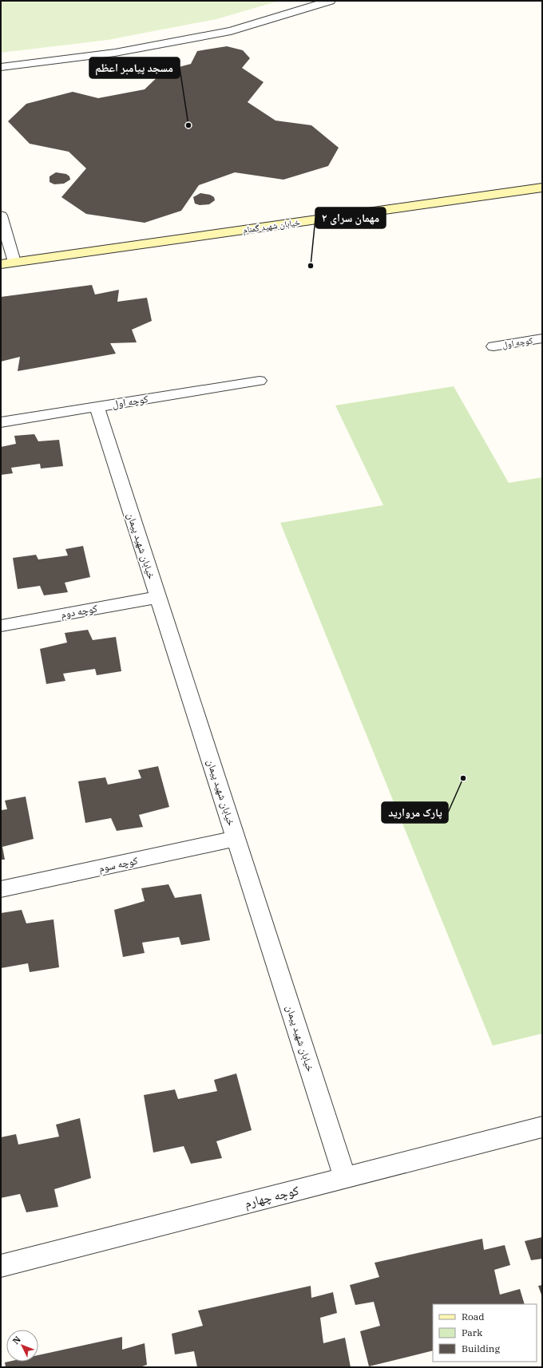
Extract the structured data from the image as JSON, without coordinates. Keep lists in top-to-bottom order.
{
  "streets": {
    "street": [
      "خیابان شهید گمنام",
      "کوچه اول",
      "خیابان شهید پیمان",
      "کوچه دوم",
      "کوچه سوم",
      "کوچه چهارم"
    ]
  },
  "crossings": [
    ["کوچه اول", "خیابان شهید پیمان"],
    ["خیابان شهید پیمان", "کوچه دوم"],
    ["خیابان شهید پیمان", "کوچه سوم"],
    ["خیابان شهید پیمان", "کوچه چهارم"]
  ],
  "places": ["مسجد پیامبر اعظم", "مهمان سرای ۲", "پارک مروارید"],
  "legend": ["Road", "Park", "Building"],
  "north": "top left"
}
